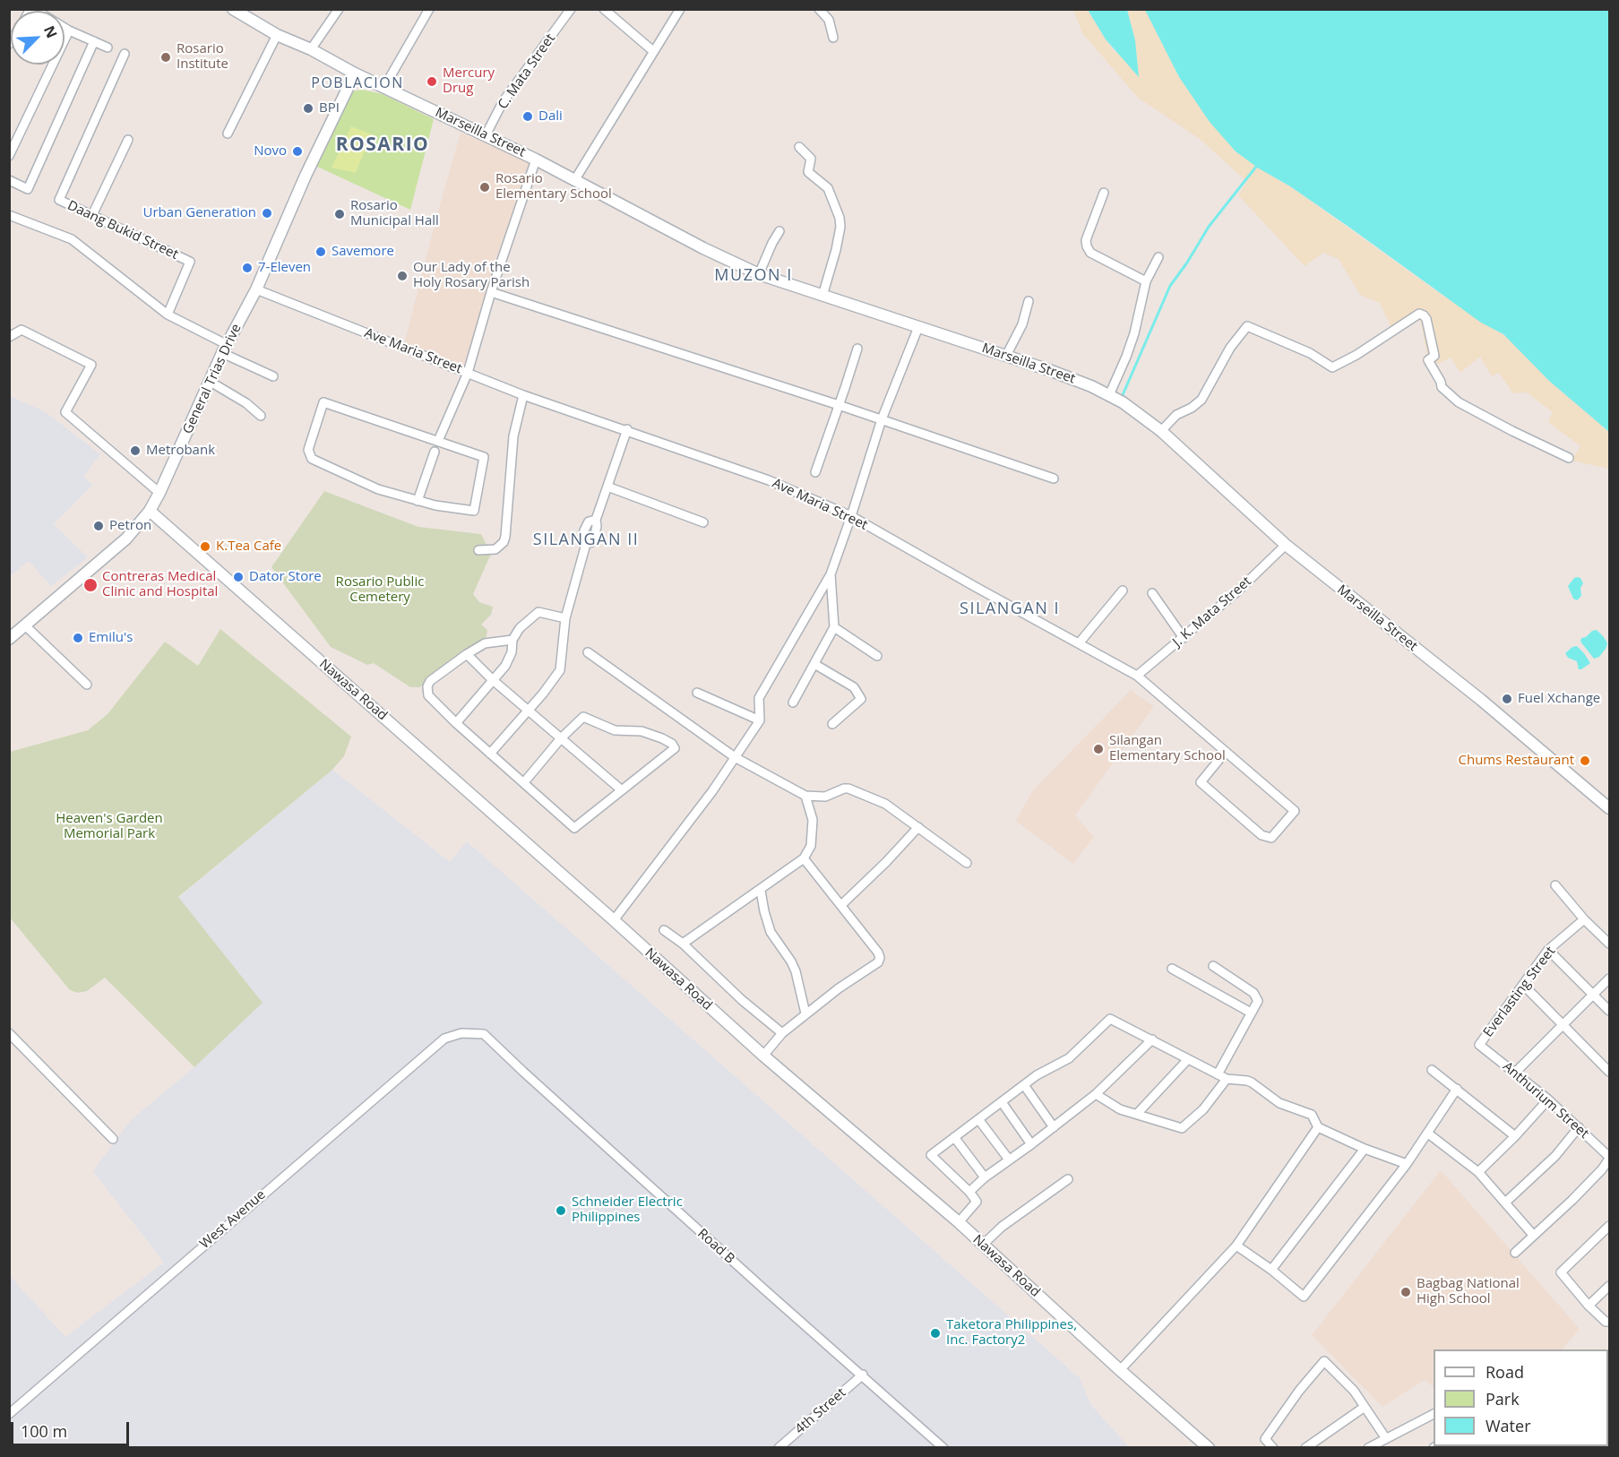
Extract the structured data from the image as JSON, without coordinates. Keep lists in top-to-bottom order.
{
  "streets": {
    "main road": ["Marseilla Street", "General Trias Drive", "Nawasa Road"],
    "street": [
      "C. Mata Street",
      "Daang Bukid Street",
      "Ave Maria Street",
      "J. K. Mata Street",
      "Everlasting Street",
      "Anthurium Street",
      "West Avenue",
      "Road B",
      "4th Street"
    ]
  },
  "crossings": [
    ["C. Mata Street", "Marseilla Street"],
    ["Marseilla Street", "General Trias Drive"],
    ["Marseilla Street", "J. K. Mata Street"],
    ["Ave Maria Street", "General Trias Drive"],
    ["Ave Maria Street", "J. K. Mata Street"],
    ["General Trias Drive", "Nawasa Road"],
    ["Everlasting Street", "Anthurium Street"],
    ["West Avenue", "Road B"],
    ["Road B", "4th Street"]
  ],
  "districts": [
    "POBLACION",
    "ROSARIO",
    "MUZON I",
    "SILANGAN II",
    "SILANGAN I"
  ],
  "parks": ["Rosario Public Cemetery", "Heaven's Garden Memorial Park"],
  "places": [
    "Rosario Institute",
    "Mercury Drug",
    "BPI",
    "Dali",
    "Novo",
    "Rosario Elementary School",
    "Urban Generation",
    "Rosario Municipal Hall",
    "Savemore",
    "7-Eleven",
    "Our Lady of the Holy Rosary Parish",
    "Metrobank",
    "Petron",
    "K.Tea Cafe",
    "Dator Store",
    "Contreras Medical Clinic and Hospital",
    "Emilu's",
    "Fuel Xchange",
    "Silangan Elementary School",
    "Chums Restaurant",
    "Schneider Electric Philippines",
    "Bagbag National High School",
    "Taketora Philippines, Inc. Factory2"
  ],
  "legend": ["Road", "Park", "Water"],
  "scale_bar": "100 m",
  "north": "top right"
}
